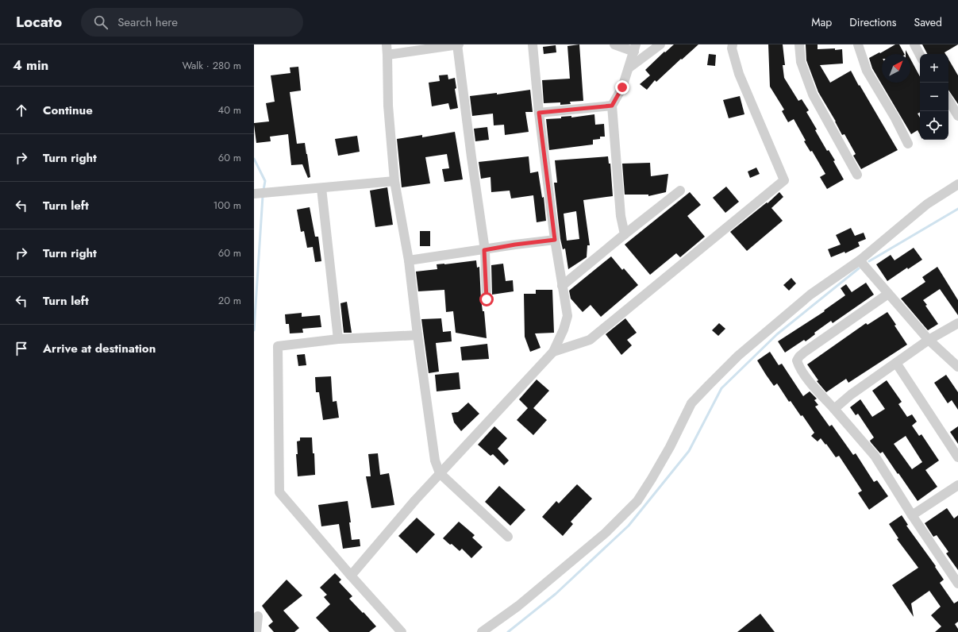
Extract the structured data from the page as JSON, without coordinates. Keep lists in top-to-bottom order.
{
  "north": "top right",
  "page": {
    "header": "Locato",
    "search": "Search here",
    "nav": ["Map", "Directions", "Saved"],
    "heading": ["4 min", "Walk · 280 m"],
    "map_buttons": ["+", "−"],
    "list": [
      ["Continue", "40 m"],
      ["Turn right", "60 m"],
      ["Turn left", "100 m"],
      ["Turn right", "60 m"],
      ["Turn left", "20 m"],
      "Arrive at destination"
    ]
  }
}
